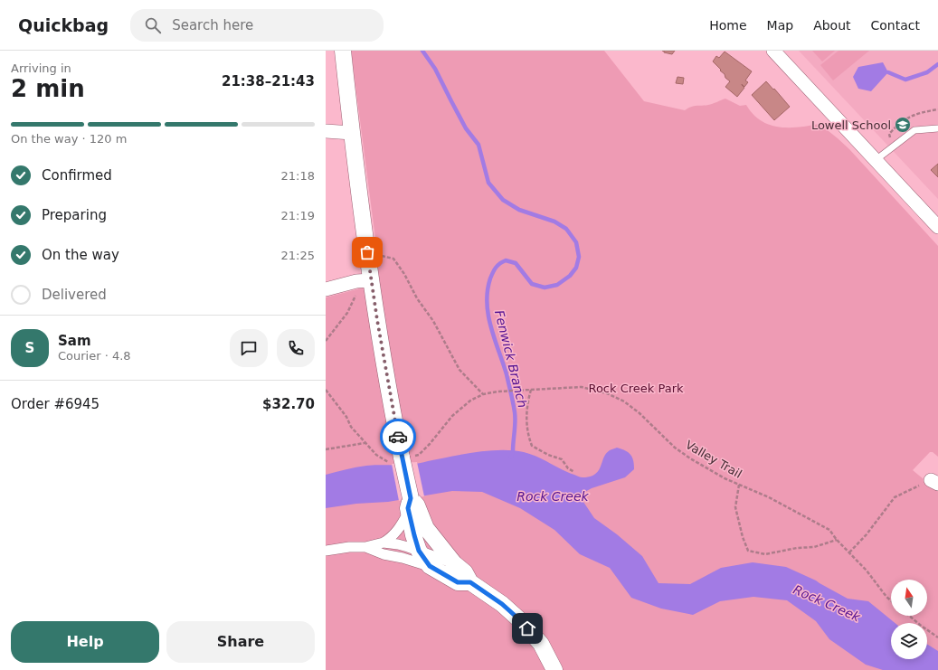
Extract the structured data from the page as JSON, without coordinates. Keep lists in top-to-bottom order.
{
  "streets": {
    "path": ["Valley Trail"]
  },
  "water": ["Fenwick Branch", "Rock Creek"],
  "parks": ["Rock Creek Park"],
  "places": {
    "school or university": ["Lowell School"]
  },
  "north": "top",
  "page": {
    "header": "Quickbag",
    "search": "Search here",
    "nav": [
      "Home",
      "Map",
      "About",
      "Contact"
    ],
    "heading": ["2 min", "Arriving in", "21:38–21:43"],
    "panel": [
      "Sam",
      "Courier · 4.8",
      "Order #6945",
      "$32.70"
    ],
    "bar": "On the way · 120 m",
    "list": [
      ["Confirmed", "21:18"],
      ["Preparing", "21:19"],
      ["On the way", "21:25"],
      "Delivered"
    ],
    "round": "S",
    "buttons": ["Help", "Share"]
  }
}
